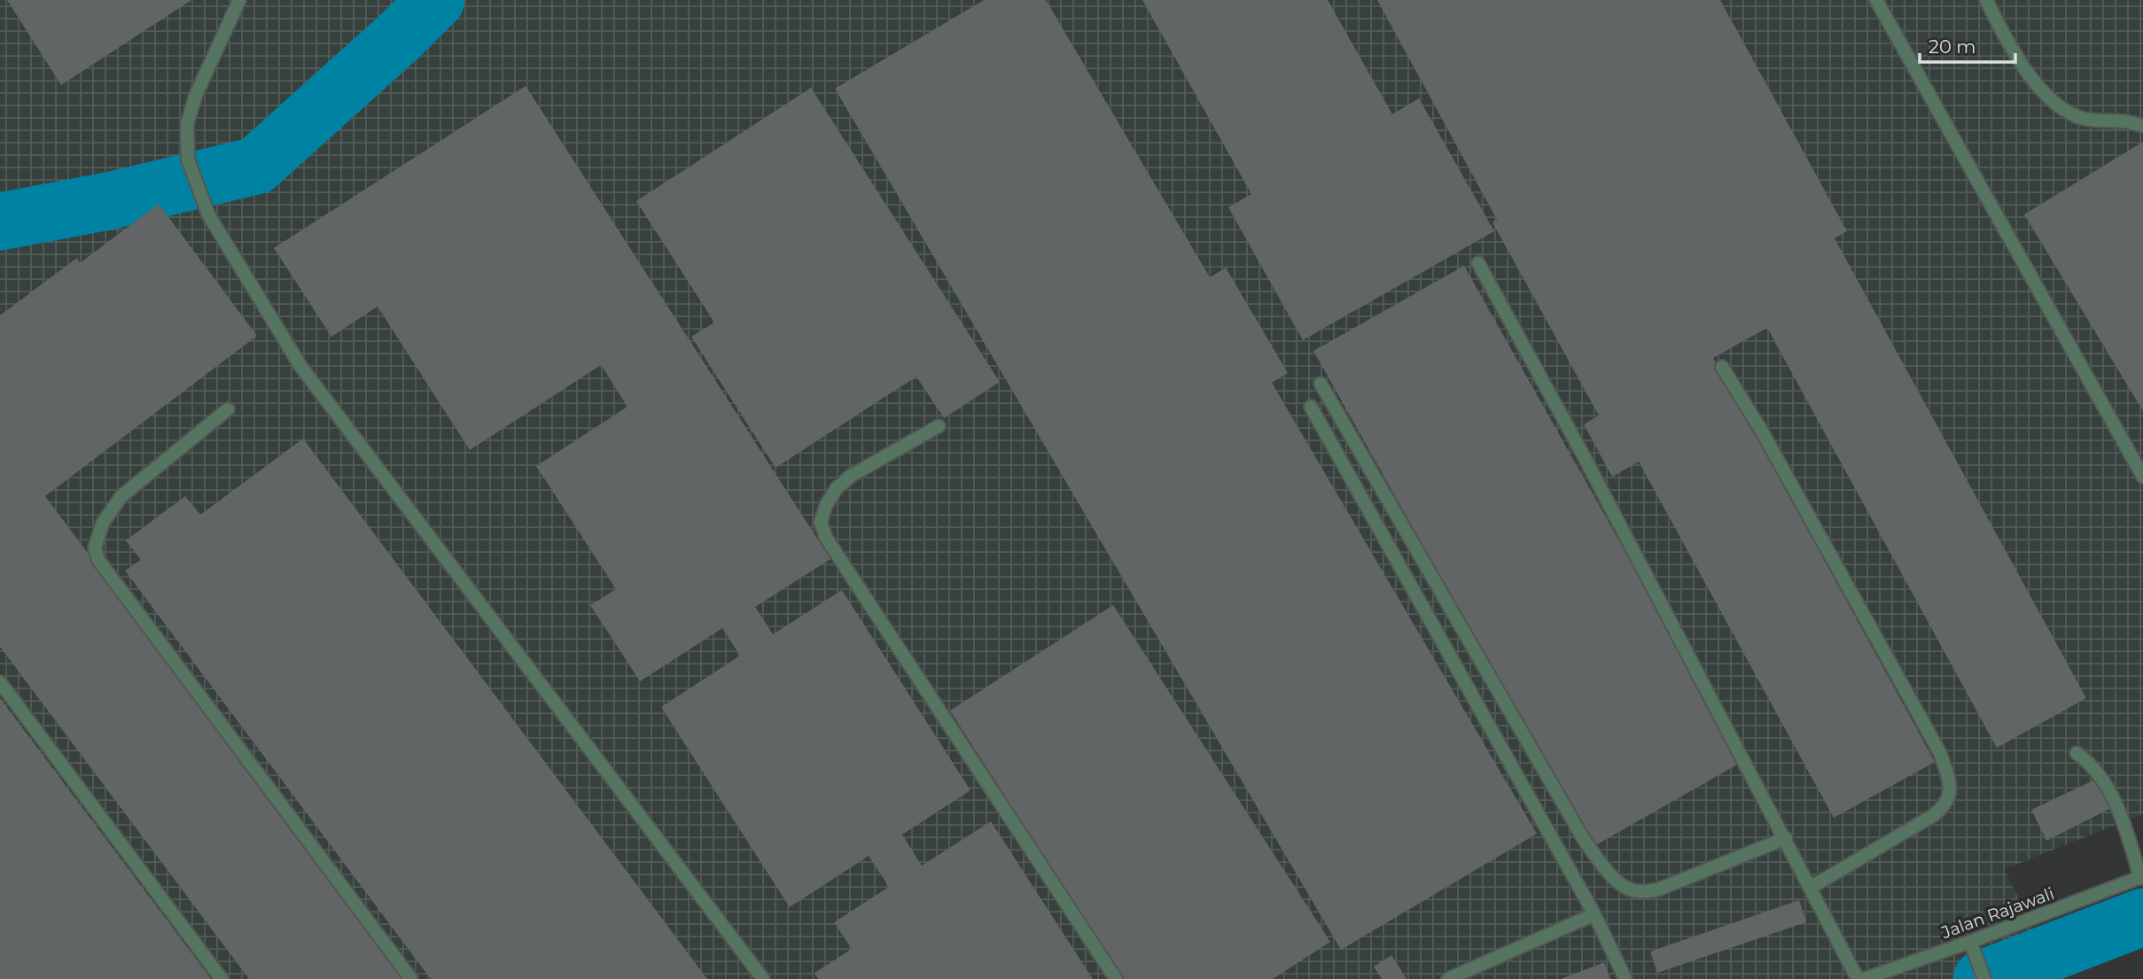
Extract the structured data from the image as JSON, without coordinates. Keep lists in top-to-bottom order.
{
  "streets": {
    "street": ["Jalan Rajawali"]
  },
  "scale_bar": "20 m"
}
